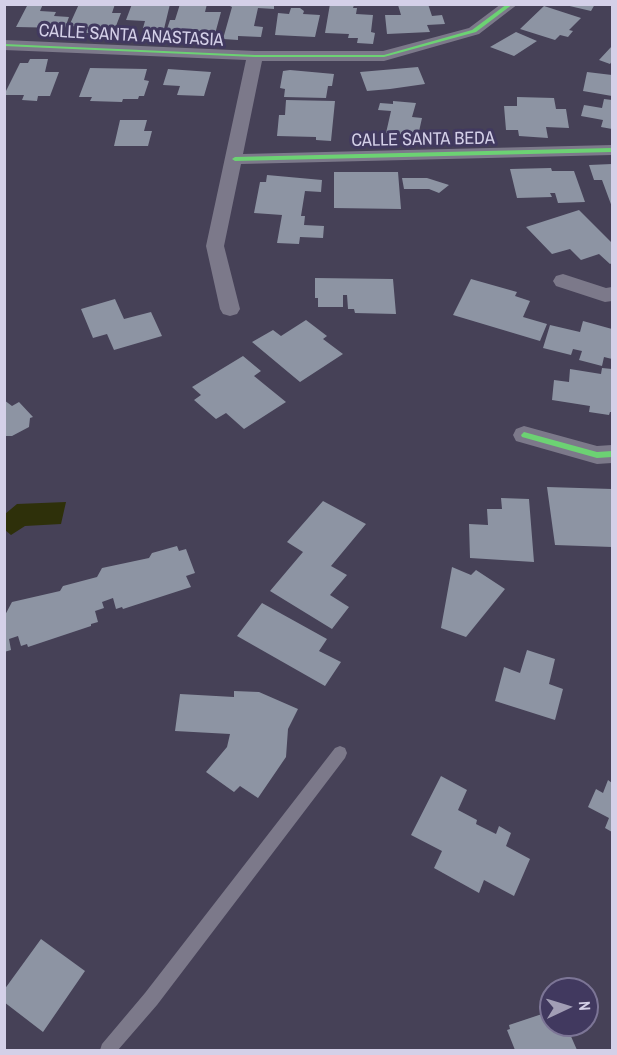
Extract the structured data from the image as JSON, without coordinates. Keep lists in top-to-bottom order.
{
  "streets": {
    "street": ["CALLE SANTA ANASTASIA", "CALLE SANTA BEDA"]
  },
  "north": "right"
}
